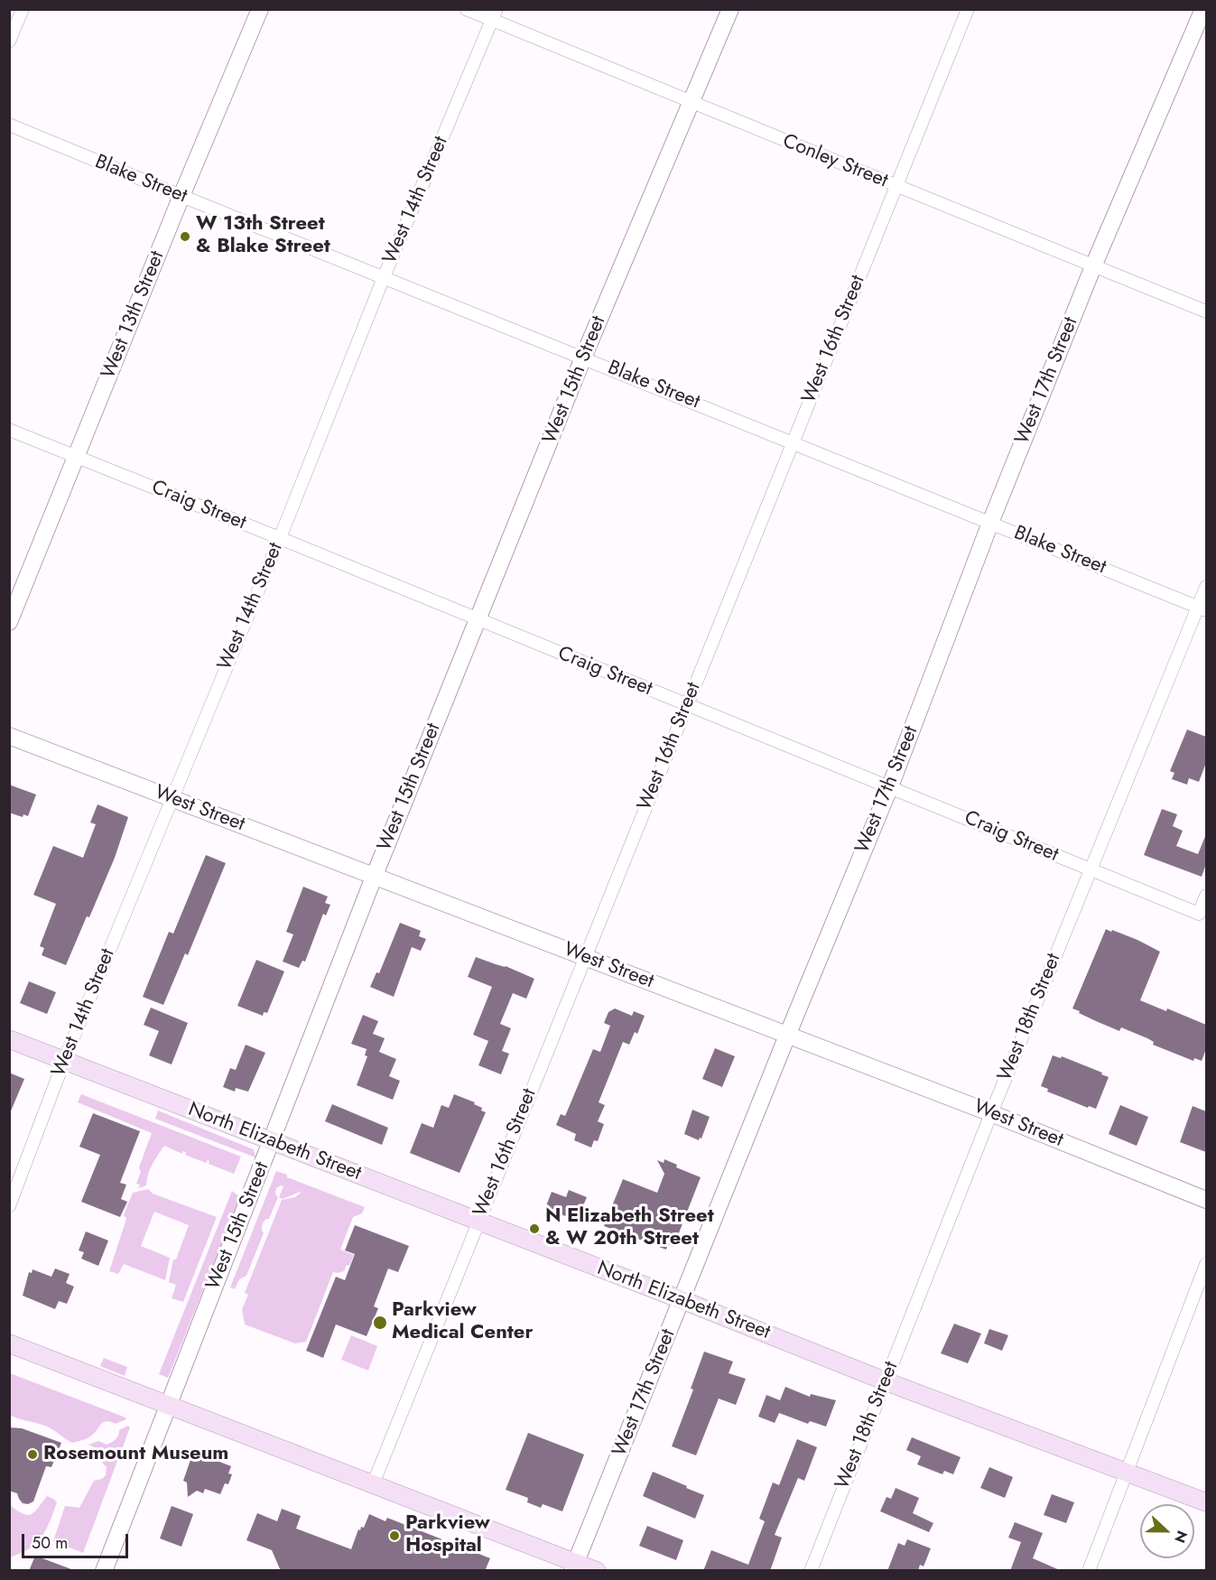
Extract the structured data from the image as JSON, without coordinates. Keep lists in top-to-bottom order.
{
  "streets": {
    "main road": ["North Elizabeth Street"],
    "street": [
      "Conley Street",
      "Blake Street",
      "West 14th Street",
      "West 13th Street",
      "West 16th Street",
      "West 15th Street",
      "West 17th Street",
      "Craig Street",
      "West Street",
      "West 18th Street"
    ]
  },
  "crossings": [
    ["Conley Street", "West 14th Street"],
    ["Conley Street", "West 16th Street"],
    ["Conley Street", "West 15th Street"],
    ["Conley Street", "West 17th Street"],
    ["Blake Street", "West 14th Street"],
    ["Blake Street", "West 13th Street"],
    ["Blake Street", "West 16th Street"],
    ["Blake Street", "West 15th Street"],
    ["Blake Street", "West 17th Street"],
    ["Blake Street", "West 18th Street"],
    ["West 14th Street", "Craig Street"],
    ["West 14th Street", "West Street"],
    ["West 14th Street", "North Elizabeth Street"],
    ["West 13th Street", "Craig Street"],
    ["West 16th Street", "Craig Street"],
    ["West 16th Street", "West Street"],
    ["West 16th Street", "North Elizabeth Street"],
    ["West 15th Street", "Craig Street"],
    ["West 15th Street", "West Street"],
    ["West 15th Street", "North Elizabeth Street"],
    ["West 17th Street", "Craig Street"],
    ["West 17th Street", "West Street"],
    ["West 17th Street", "North Elizabeth Street"],
    ["Craig Street", "West 18th Street"],
    ["West Street", "West 18th Street"],
    ["West 18th Street", "North Elizabeth Street"]
  ],
  "places": [
    "W 13th Street & Blake Street",
    "N Elizabeth Street & W 20th Street",
    "Parkview Medical Center",
    "Rosemount Museum",
    "Parkview Hospital"
  ],
  "scale_bar": "50 m",
  "north": "right"
}
